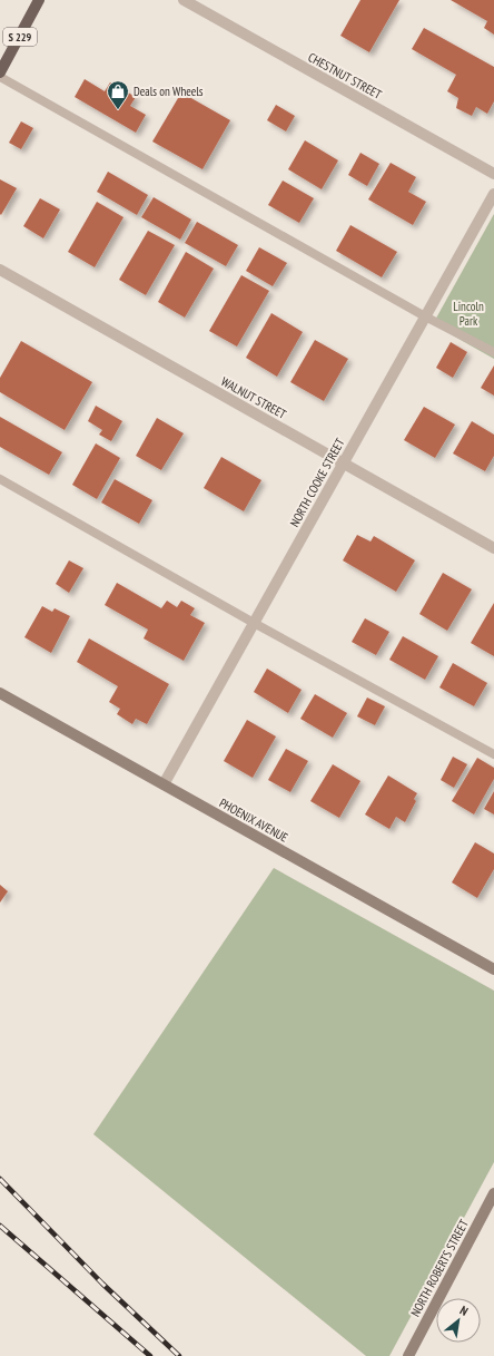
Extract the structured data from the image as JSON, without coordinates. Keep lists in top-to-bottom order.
{
  "streets": {
    "main road": ["S 229"],
    "street": [
      "CHESTNUT STREET",
      "WALNUT STREET",
      "NORTH COOKE STREET",
      "PHOENIX AVENUE",
      "NORTH ROBERTS STREET"
    ]
  },
  "crossings": [
    ["WALNUT STREET", "NORTH COOKE STREET"],
    ["NORTH COOKE STREET", "PHOENIX AVENUE"]
  ],
  "parks": ["Lincoln Park"],
  "places": {
    "shop": ["Deals on Wheels"]
  },
  "north": "top right"
}
